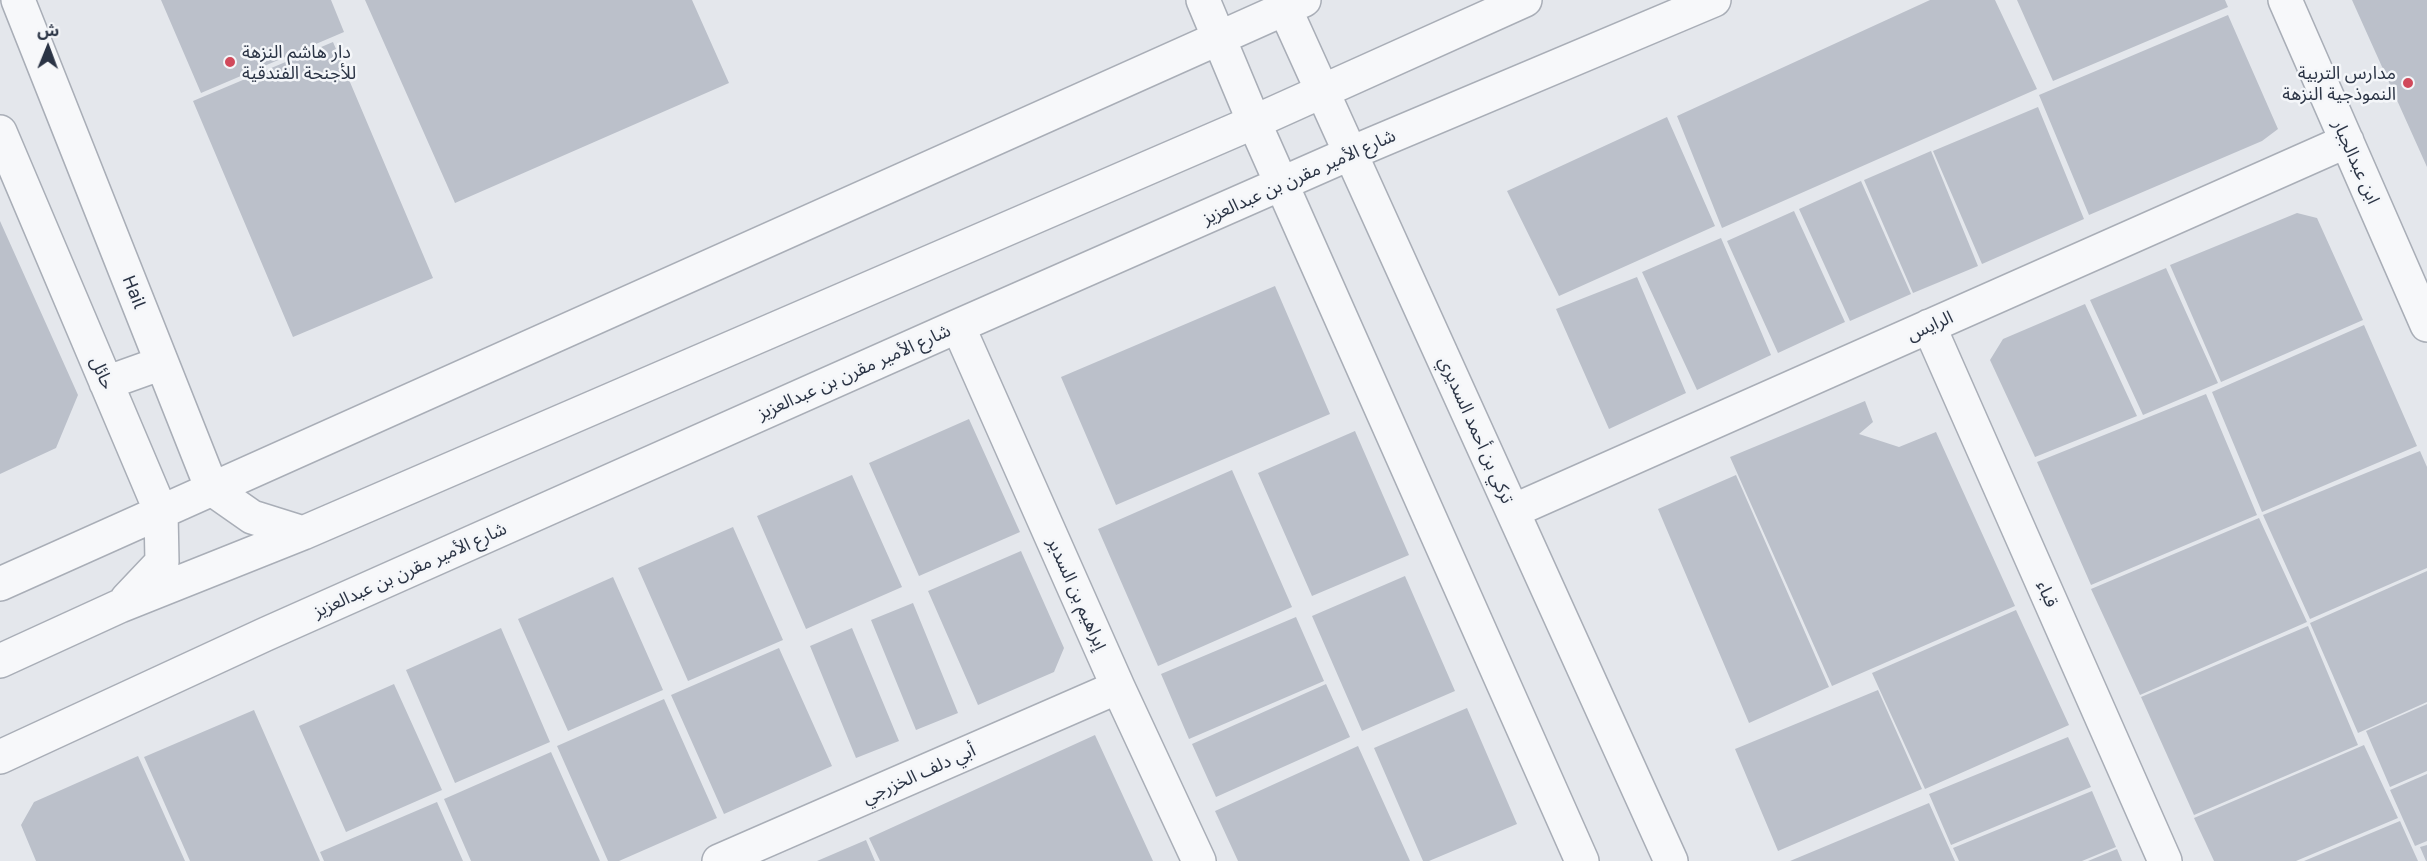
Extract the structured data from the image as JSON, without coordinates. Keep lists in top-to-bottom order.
{
  "streets": {
    "street": [
      "ابن عبدالجبار",
      "شارع الأمير مقرن بن عبدالعزيز",
      "Hail",
      "الرايس",
      "حائل",
      "تركي بن أحمد السديري",
      "إبراهيم بن السدير",
      "قباء",
      "أبي دلف الخزرجي"
    ]
  },
  "crossings": [
    ["ابن عبدالجبار", "الرايس"],
    ["شارع الأمير مقرن بن عبدالعزيز", "تركي بن أحمد السديري"],
    ["شارع الأمير مقرن بن عبدالعزيز", "إبراهيم بن السدير"],
    ["الرايس", "تركي بن أحمد السديري"],
    ["الرايس", "قباء"],
    ["إبراهيم بن السدير", "أبي دلف الخزرجي"]
  ],
  "places": ["دار هاشم النزهة للأجنحة الفندقية", "مدارس التربية النموذجية النزهة"],
  "north": "top"
}
